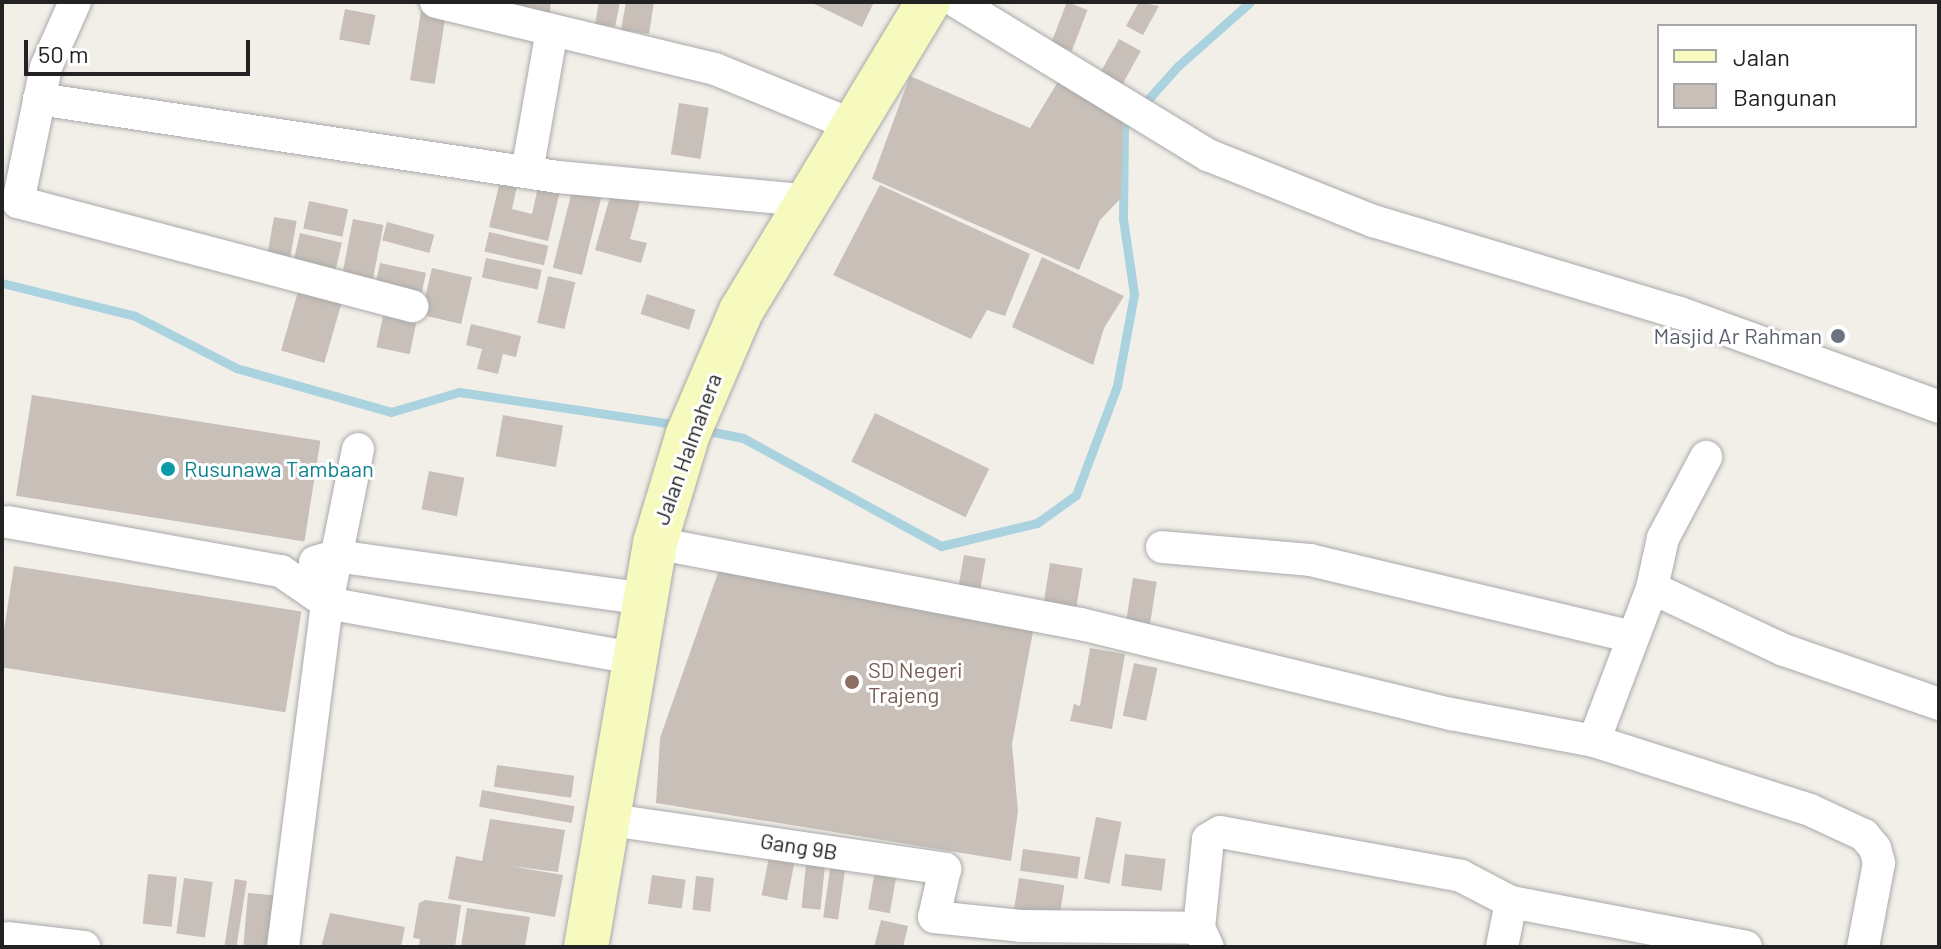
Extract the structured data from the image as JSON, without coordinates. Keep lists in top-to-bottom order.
{
  "streets": {
    "street": ["Jalan Halmahera", "Gang 9B"]
  },
  "crossings": [
    ["Jalan Halmahera", "Gang 9B"]
  ],
  "places": ["Masjid Ar Rahman", "Rusunawa Tambaan", "SD Negeri Trajeng"],
  "legend": ["Jalan", "Bangunan"],
  "scale_bar": "50 m"
}
